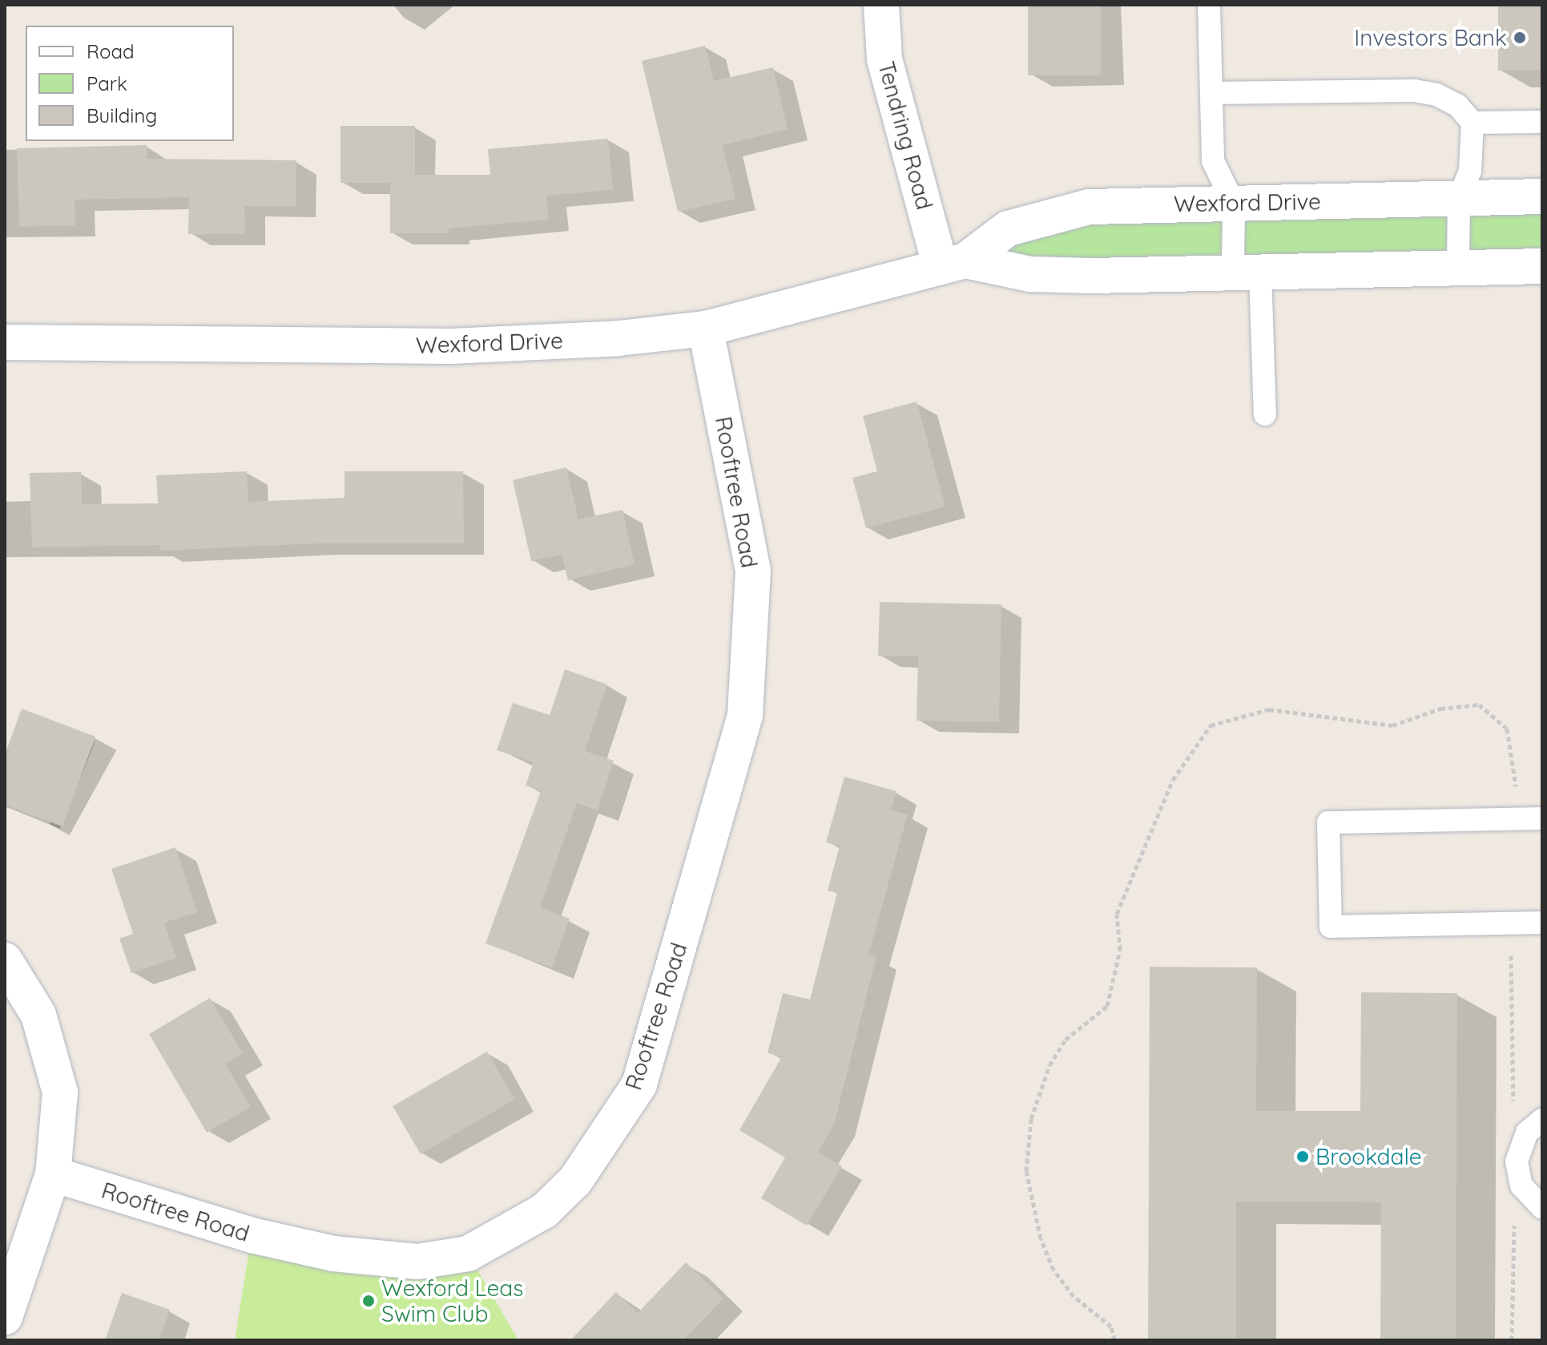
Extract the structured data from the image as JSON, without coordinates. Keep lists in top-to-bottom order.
{
  "streets": {
    "street": ["Tendring Road", "Wexford Drive", "Rooftree Road"]
  },
  "crossings": [
    ["Tendring Road", "Wexford Drive"],
    ["Wexford Drive", "Rooftree Road"]
  ],
  "places": ["Investors Bank", "Brookdale", "Wexford Leas Swim Club"],
  "legend": ["Road", "Park", "Building"]
}
